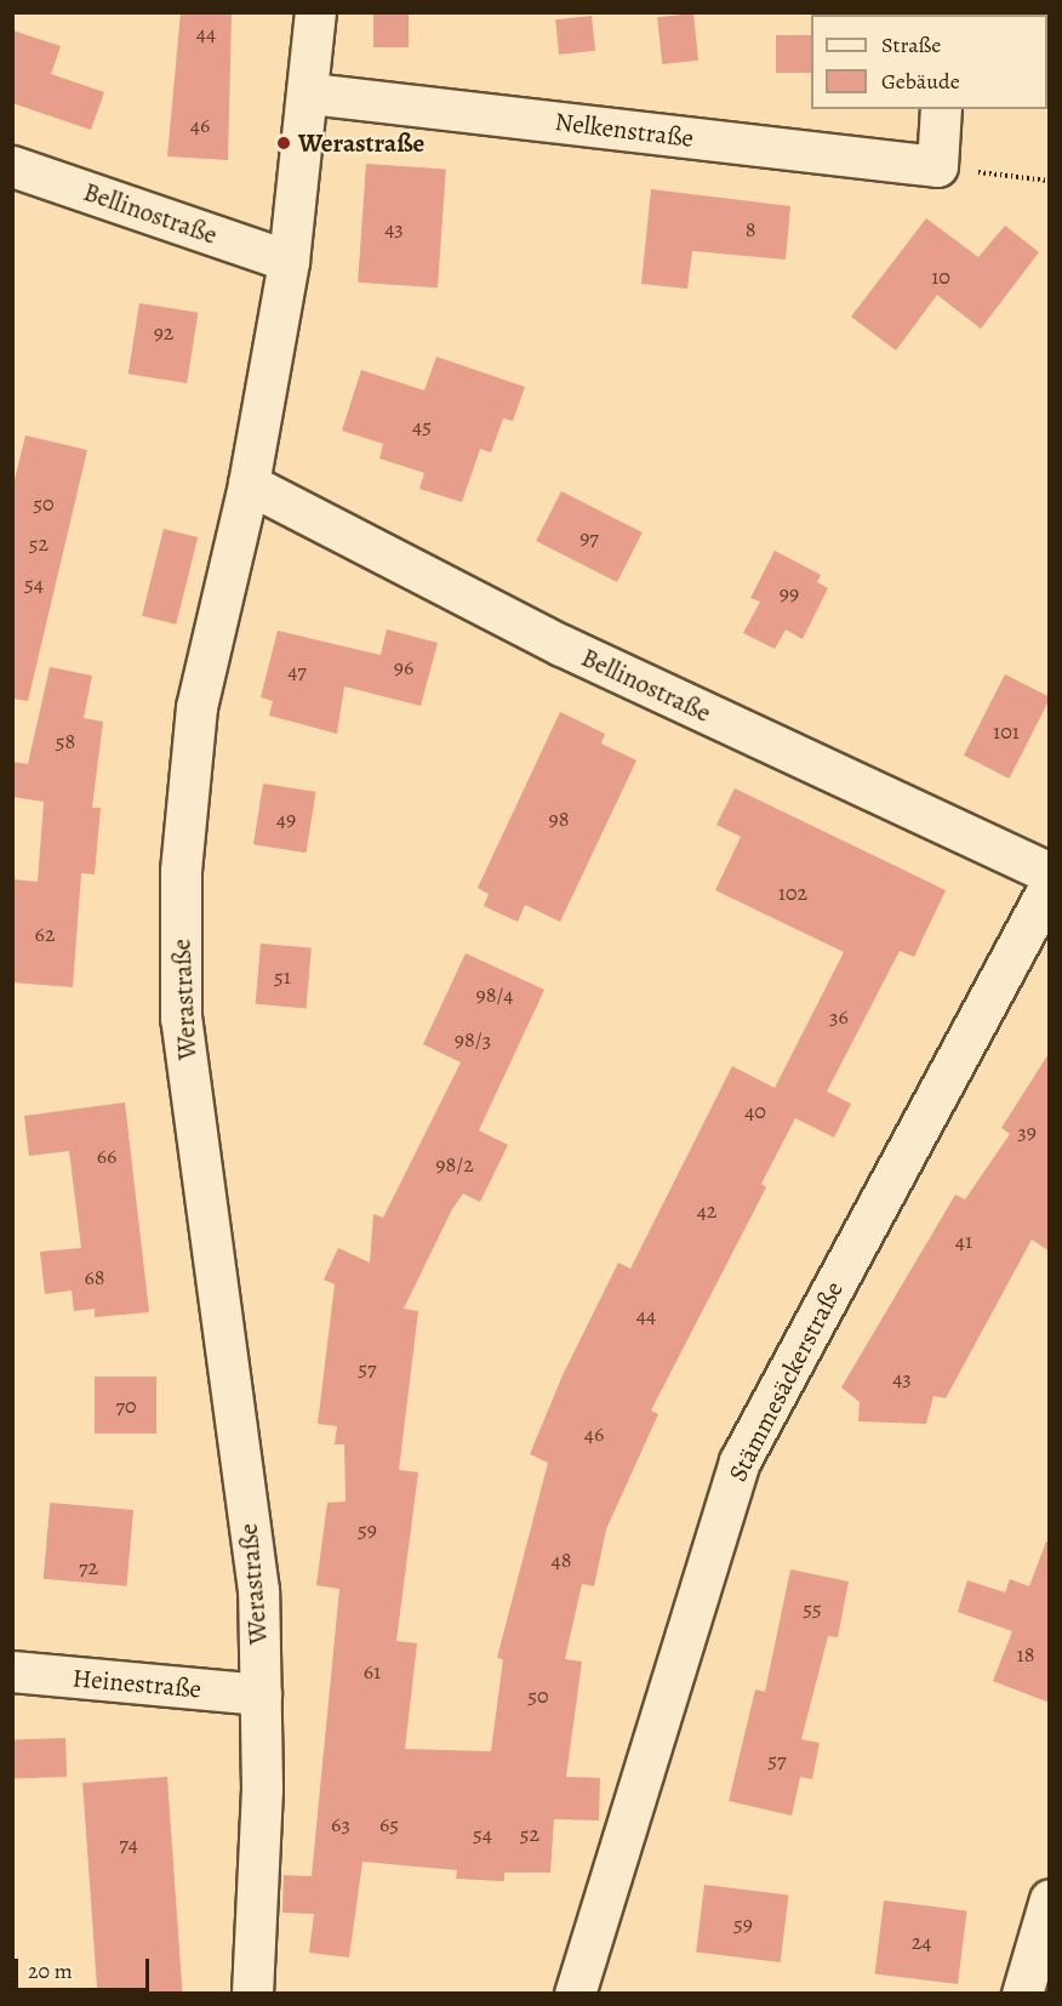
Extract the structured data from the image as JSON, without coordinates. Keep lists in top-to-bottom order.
{
  "streets": {
    "street": [
      "Nelkenstraße",
      "Bellinostraße",
      "Werastraße",
      "Stämmesäckerstraße",
      "Heinestraße"
    ]
  },
  "crossings": [
    ["Nelkenstraße", "Werastraße"],
    ["Bellinostraße", "Werastraße"],
    ["Werastraße", "Heinestraße"]
  ],
  "places": ["Werastraße"],
  "house_numbers": [
    "44",
    "46",
    "43",
    "8",
    "10",
    "92",
    "45",
    "50",
    "97",
    "52",
    "54",
    "99",
    "96",
    "47",
    "101",
    "58",
    "49",
    "98",
    "102",
    "62",
    "51",
    "98/4",
    "36",
    "98/3",
    "40",
    "39",
    "66",
    "98/2",
    "42",
    "41",
    "68",
    "44",
    "57",
    "43",
    "70",
    "46",
    "59",
    "48",
    "72",
    "55",
    "18",
    "61",
    "50",
    "57",
    "63",
    "65",
    "54",
    "52",
    "74",
    "59",
    "24"
  ],
  "legend": ["Straße", "Gebäude"],
  "scale_bar": "20 m"
}
